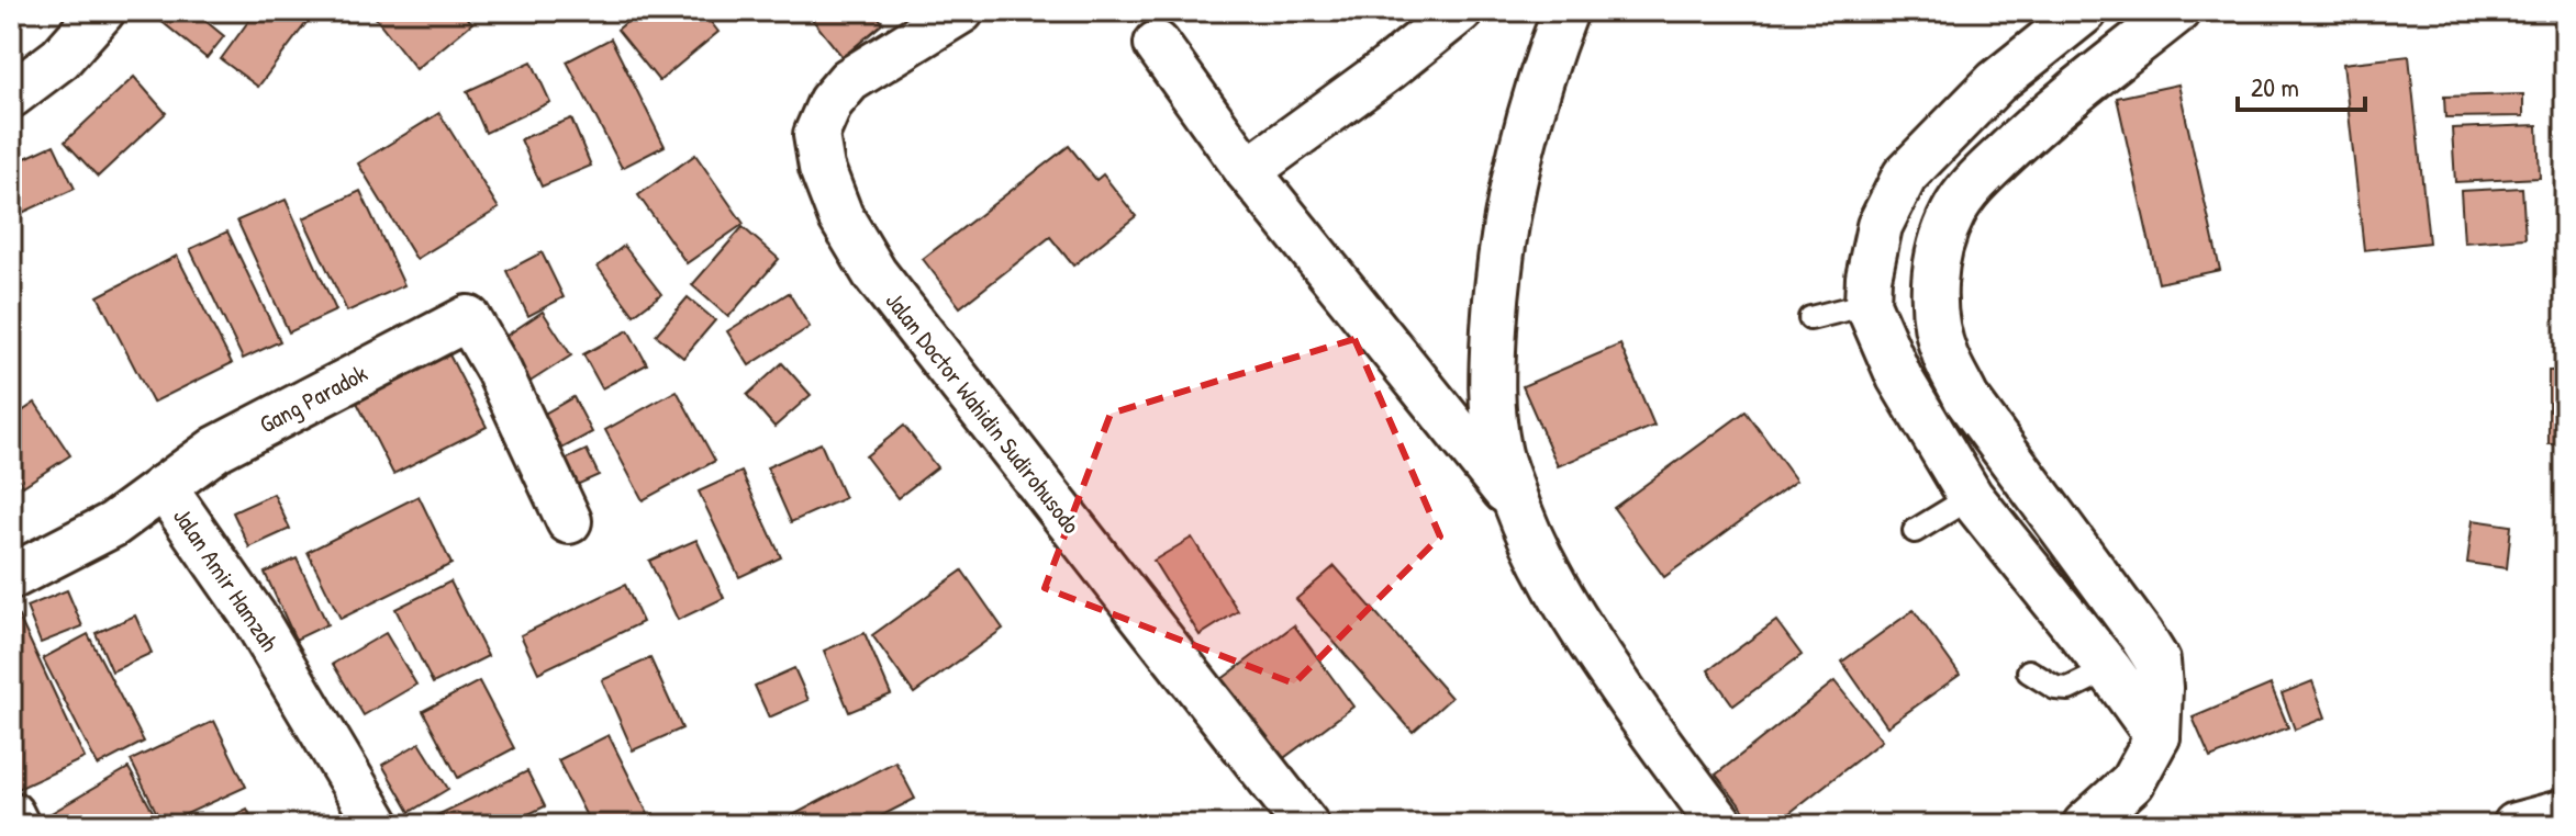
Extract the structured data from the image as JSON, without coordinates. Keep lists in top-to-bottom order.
{
  "streets": {
    "street": ["Gang Paradok", "Jalan Doctor Wahidin Sudirohusodo", "Jalan Amir Hamzah"]
  },
  "crossings": [
    ["Gang Paradok", "Jalan Amir Hamzah"]
  ],
  "scale_bar": "20 m"
}
